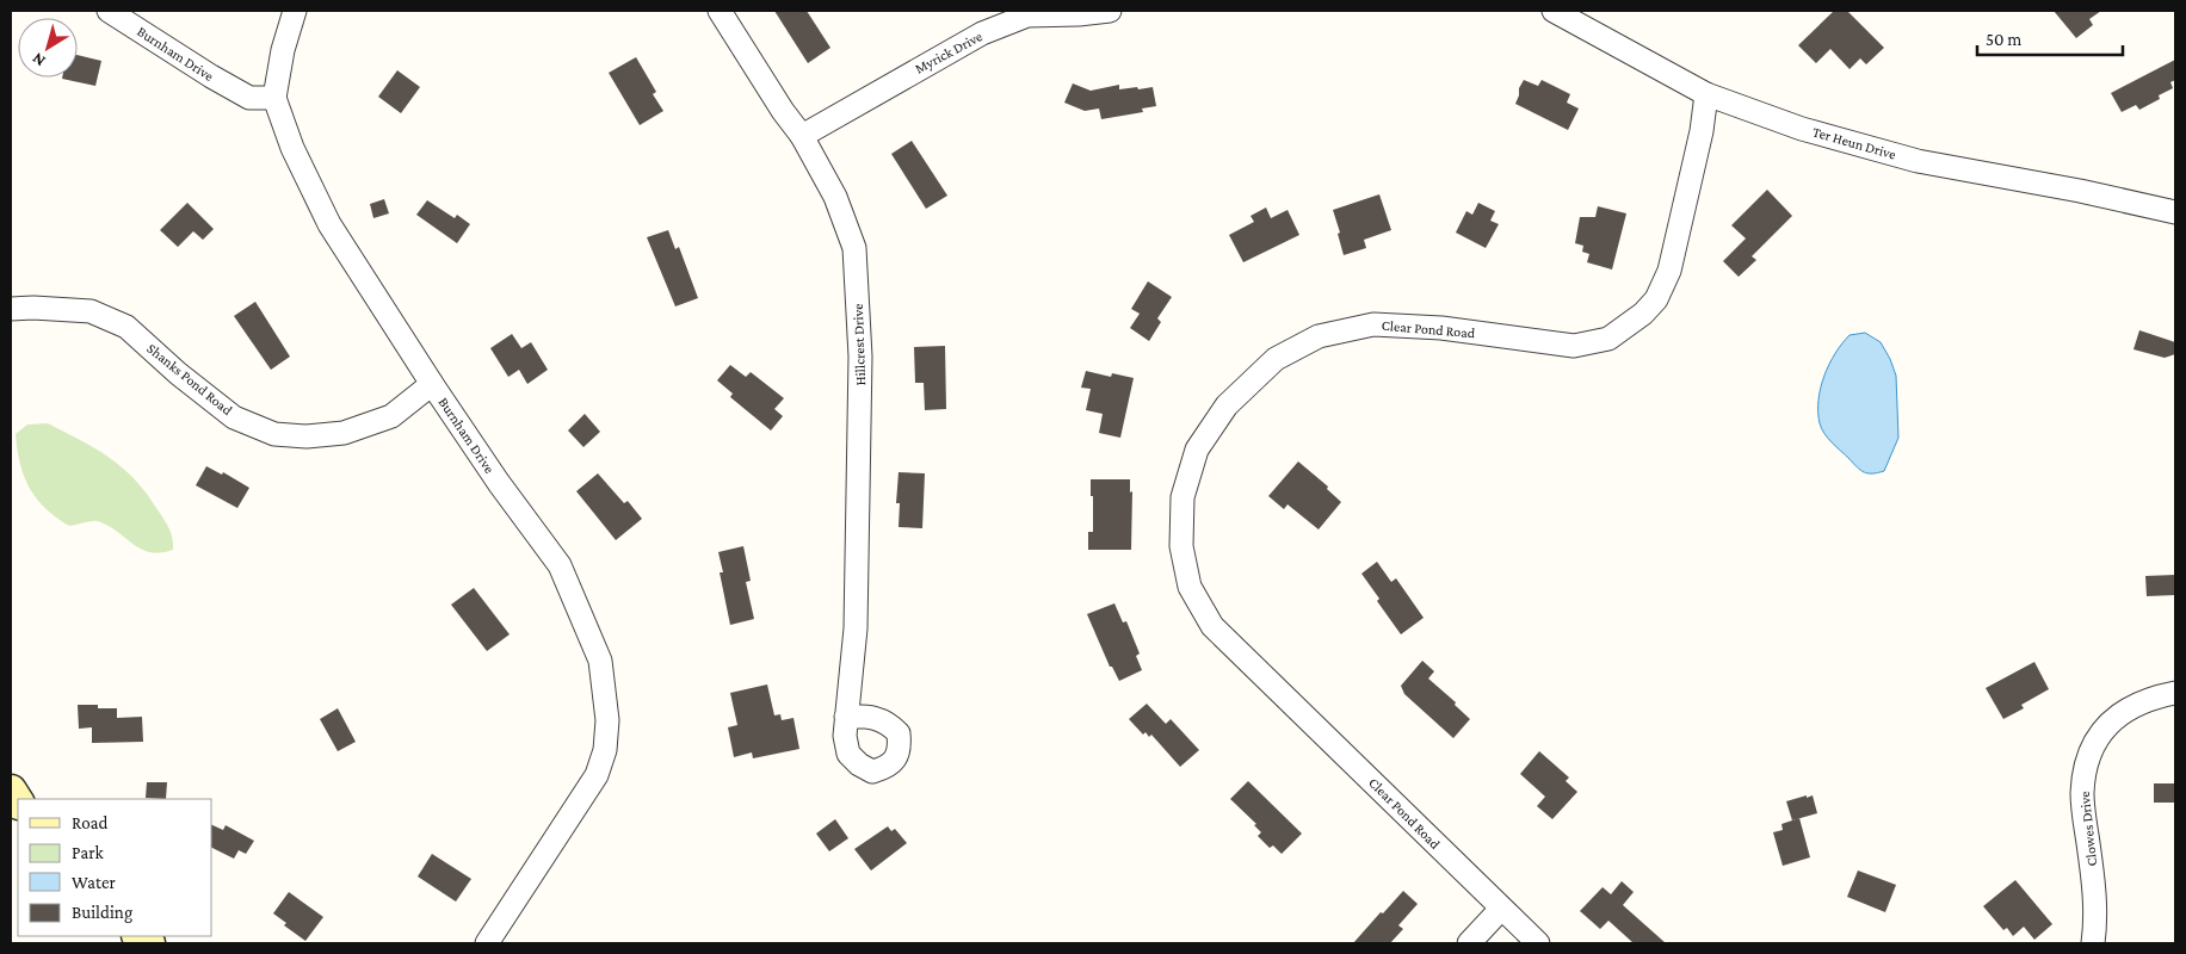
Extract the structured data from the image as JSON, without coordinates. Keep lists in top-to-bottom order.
{
  "streets": {
    "street": [
      "Myrick Drive",
      "Burnham Drive",
      "Ter Heun Drive",
      "Clear Pond Road",
      "Hillcrest Drive",
      "Shanks Pond Road",
      "Clowes Drive"
    ]
  },
  "crossings": [
    ["Myrick Drive", "Hillcrest Drive"],
    ["Burnham Drive", "Shanks Pond Road"],
    ["Ter Heun Drive", "Clear Pond Road"]
  ],
  "legend": [
    "Road",
    "Park",
    "Water",
    "Building"
  ],
  "scale_bar": "50 m",
  "north": "bottom left"
}
